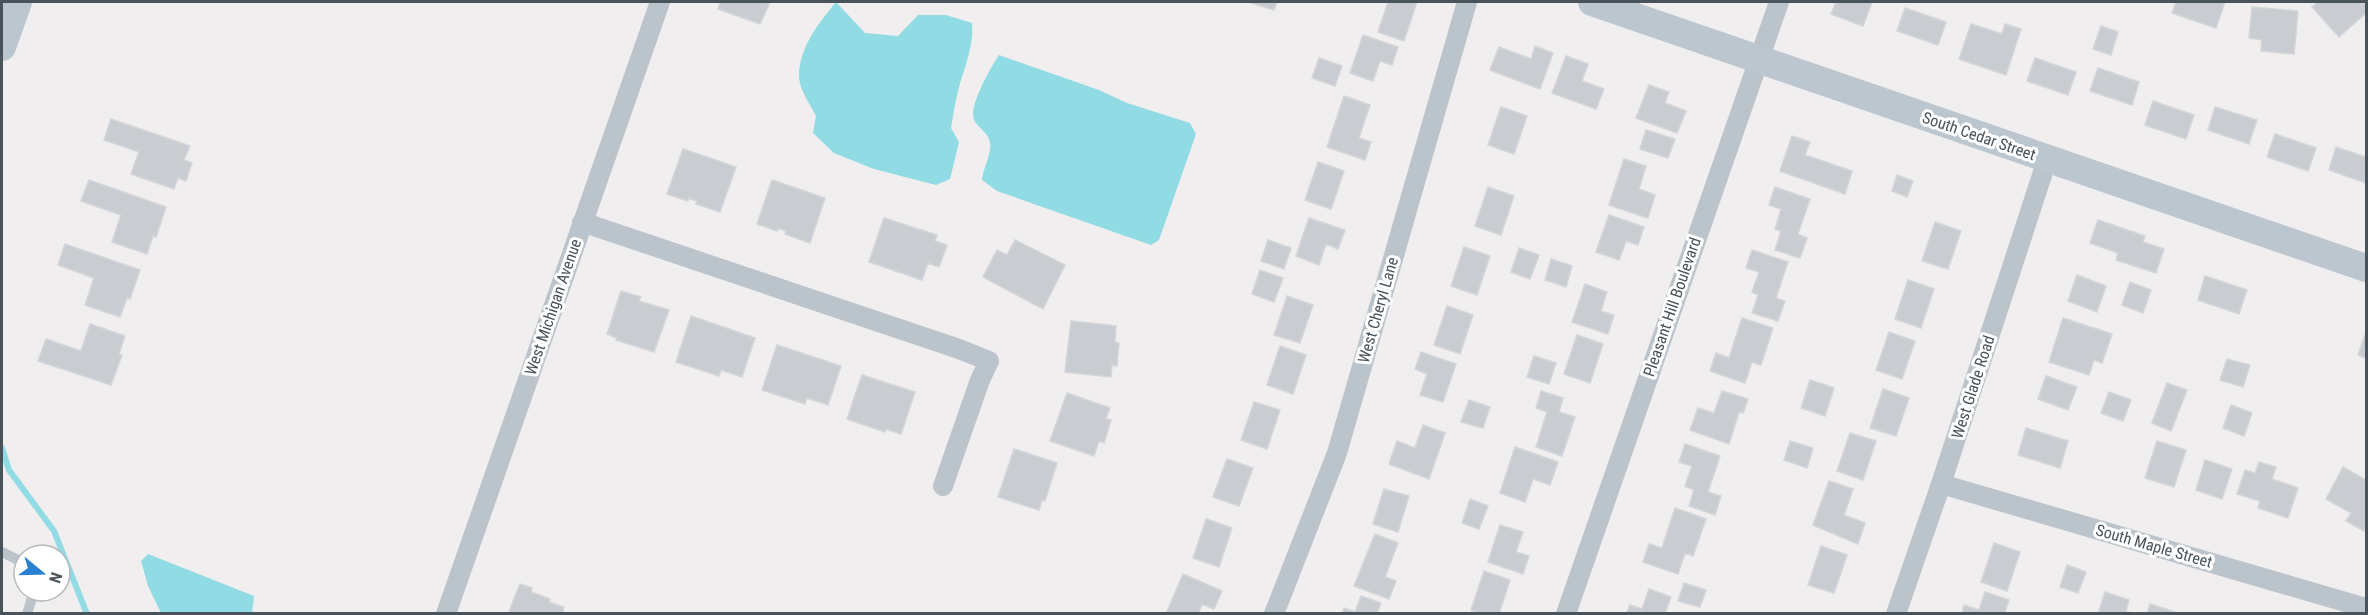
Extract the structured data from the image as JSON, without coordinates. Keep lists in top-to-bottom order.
{
  "streets": {
    "street": [
      "South Cedar Street",
      "West Michigan Avenue",
      "Pleasant Hill Boulevard",
      "West Cheryl Lane",
      "West Glade Road",
      "South Maple Street"
    ]
  },
  "crossings": [
    ["South Cedar Street", "Pleasant Hill Boulevard"],
    ["South Cedar Street", "West Glade Road"],
    ["West Glade Road", "South Maple Street"]
  ],
  "north": "right"
}
